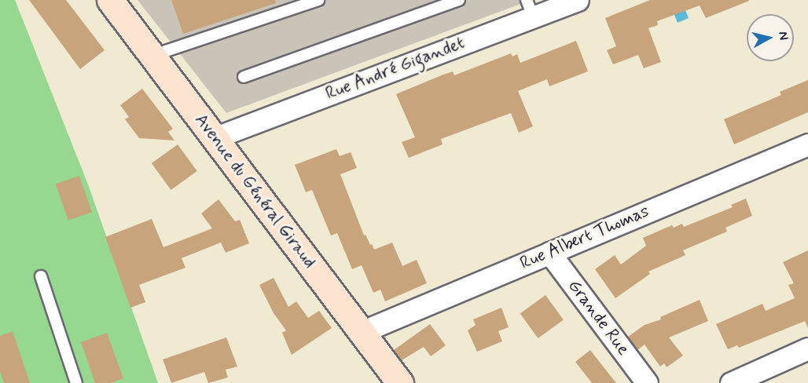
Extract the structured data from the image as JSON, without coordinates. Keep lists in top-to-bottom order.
{
  "streets": {
    "main road": ["Avenue du Général Giraud"],
    "street": ["Rue André Gigandet", "Rue Albert Thomas", "Grande Rue"]
  },
  "crossings": [
    ["Rue André Gigandet", "Avenue du Général Giraud"],
    ["Avenue du Général Giraud", "Rue Albert Thomas"],
    ["Rue Albert Thomas", "Grande Rue"]
  ],
  "north": "right"
}
